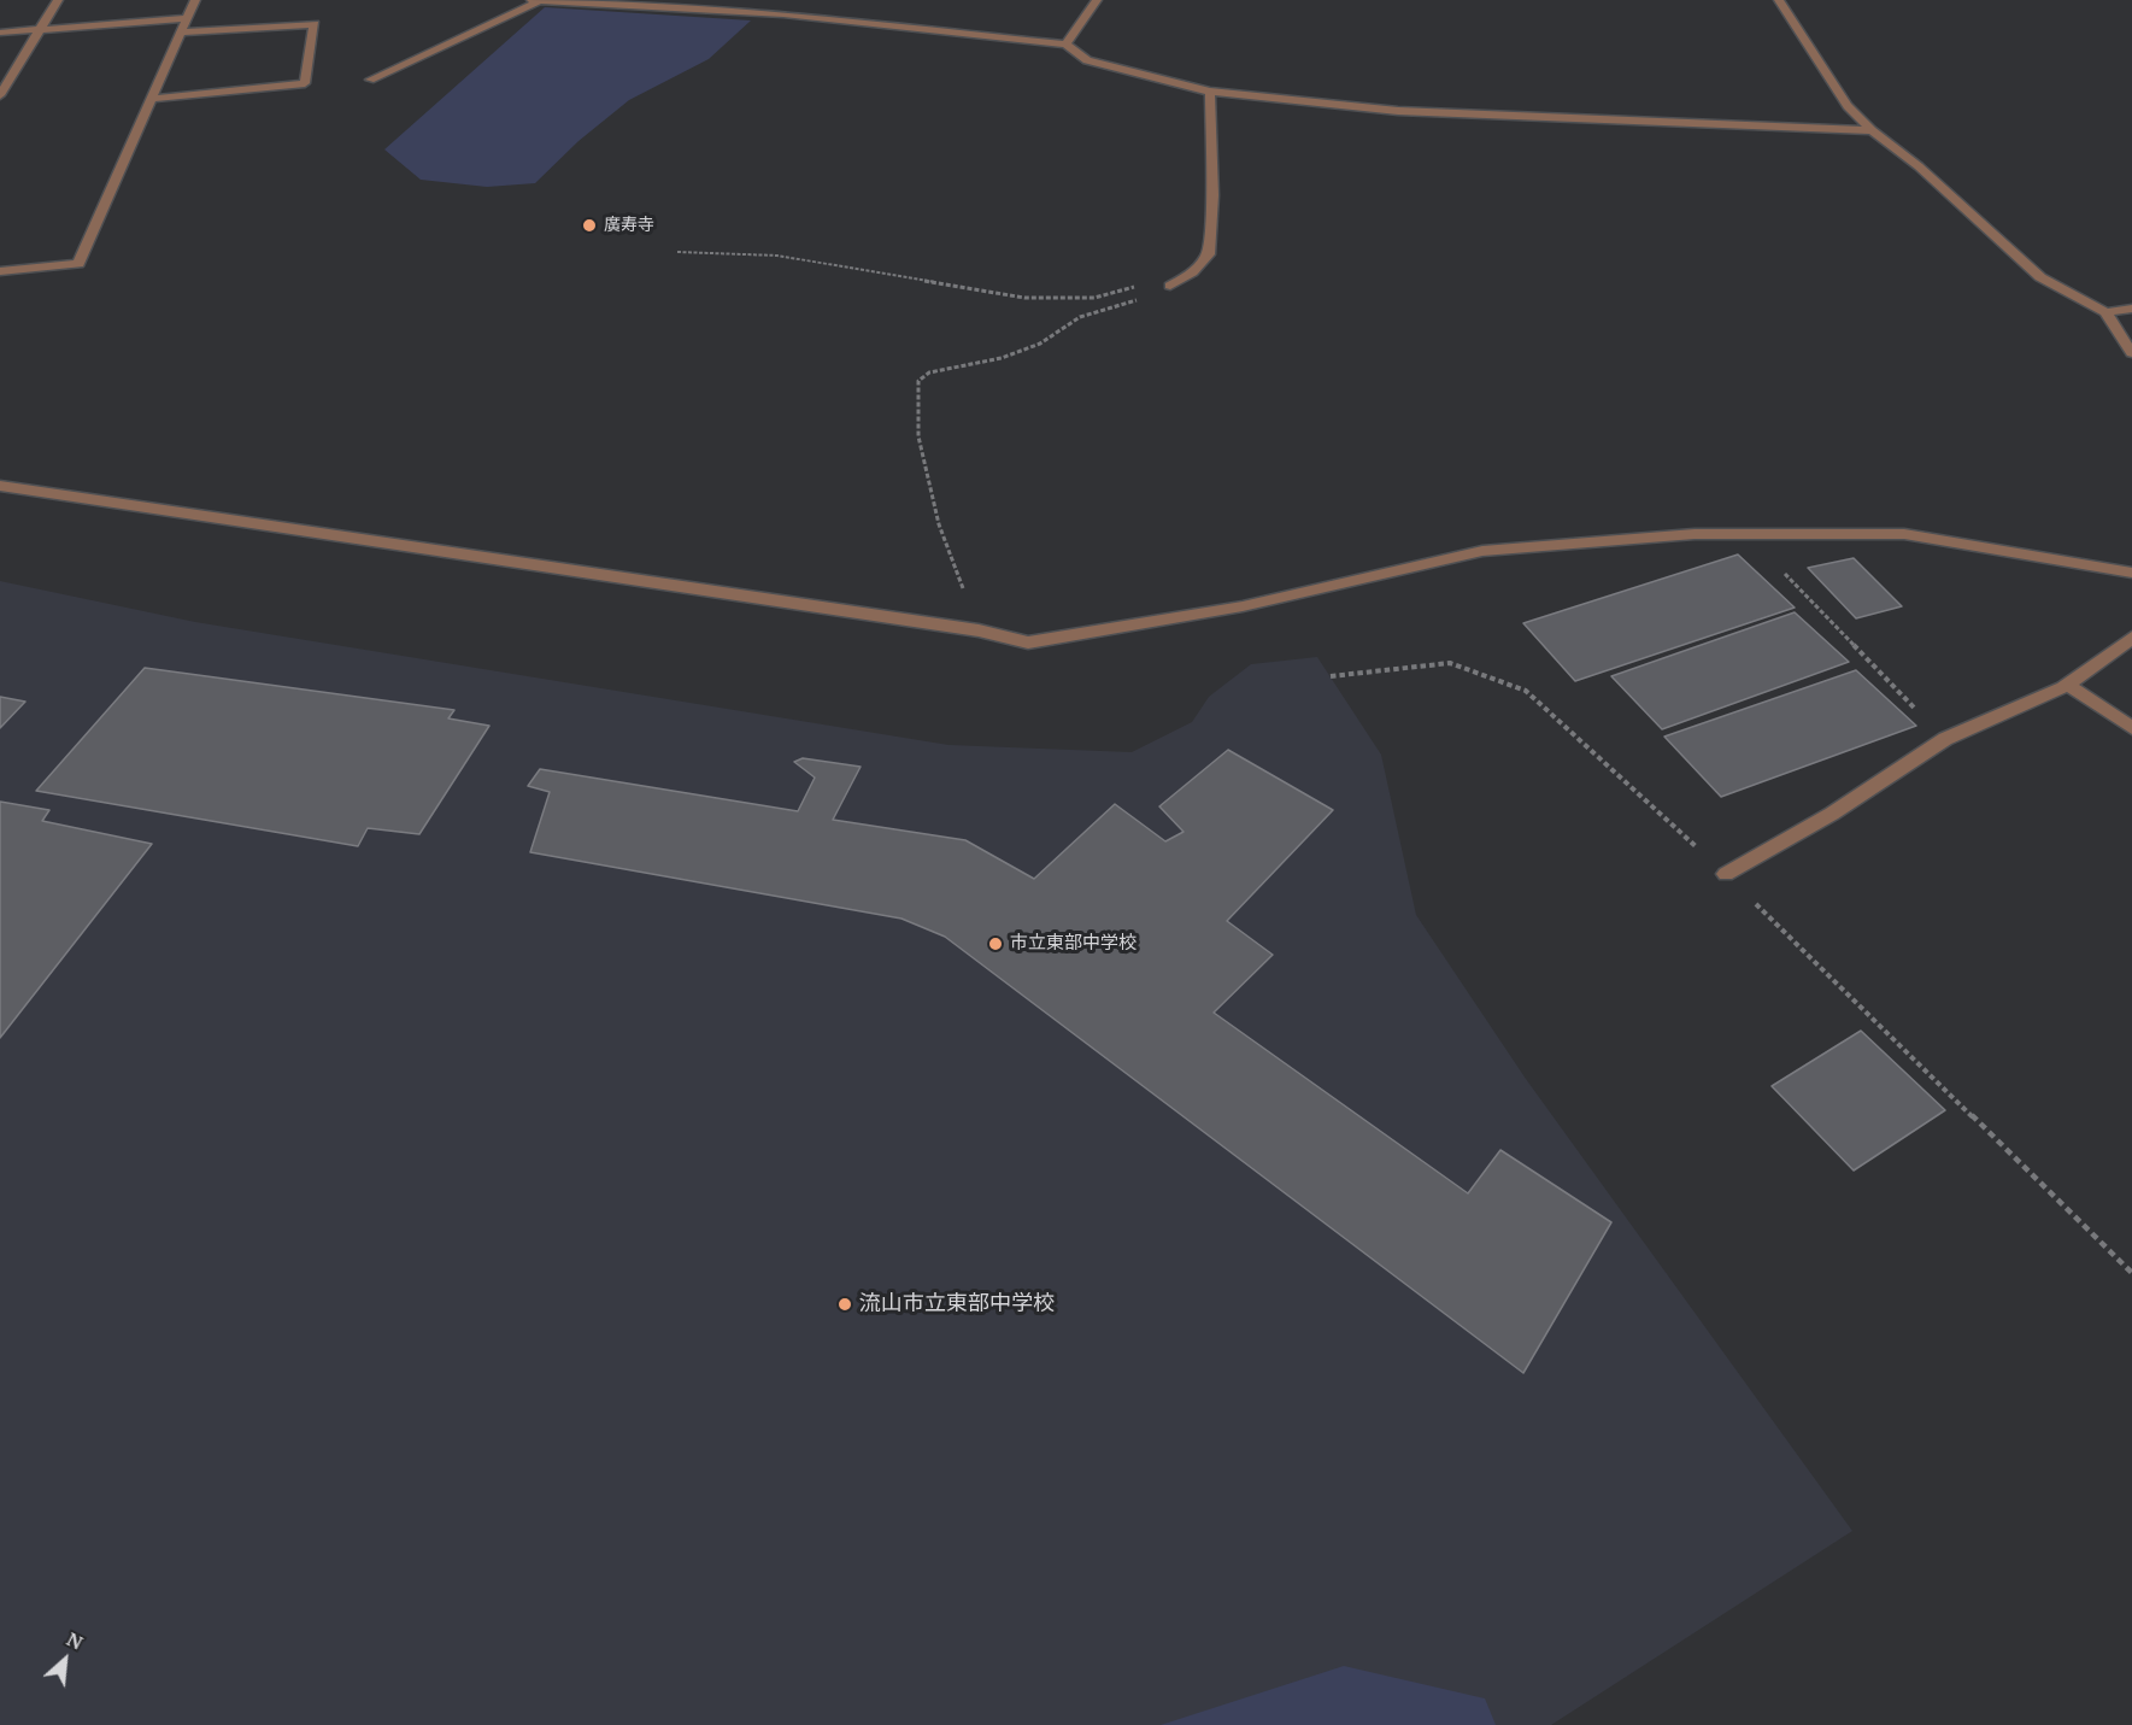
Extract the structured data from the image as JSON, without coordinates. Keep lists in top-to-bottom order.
{
  "places": ["廣寿寺", "市立東部中学校", "流山市立東部中学校"],
  "north": "top right"
}
